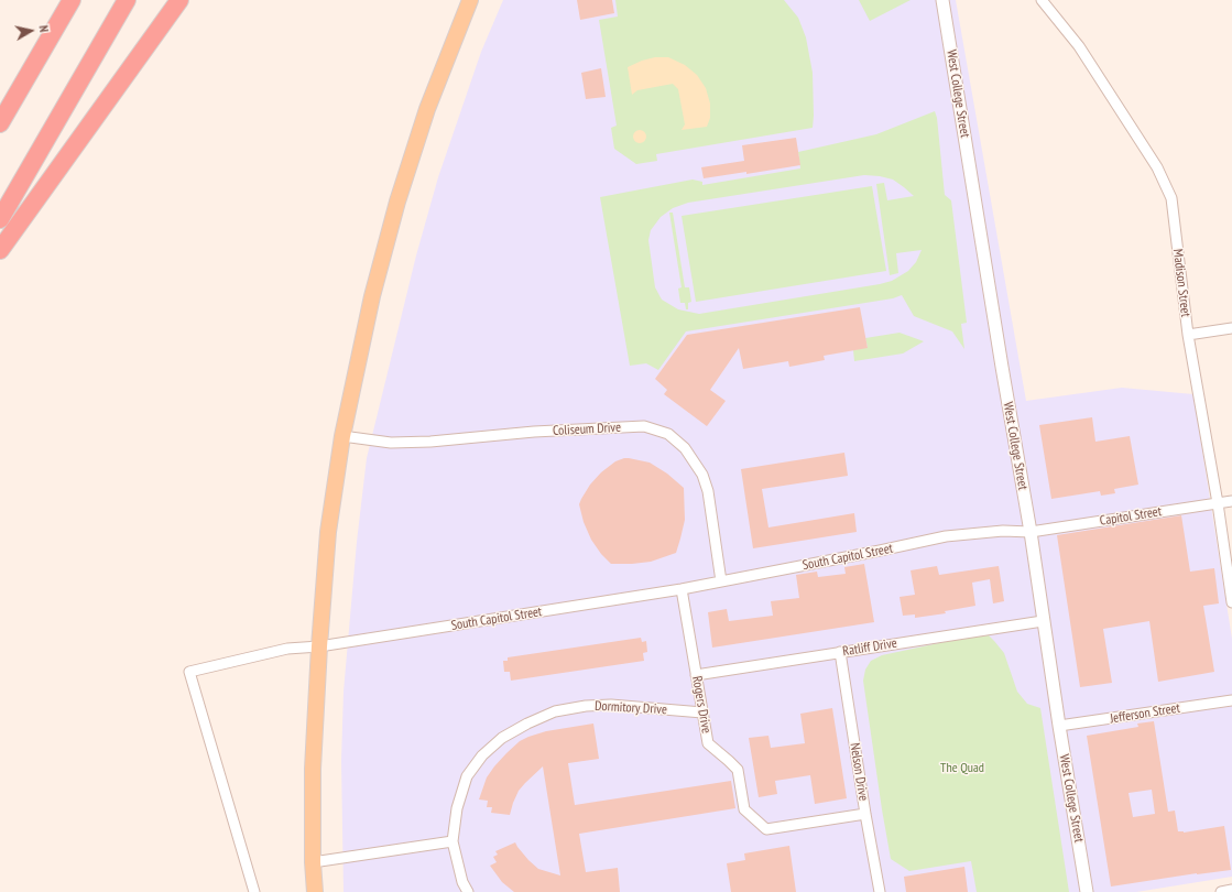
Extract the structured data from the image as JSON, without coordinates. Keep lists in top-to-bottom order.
{
  "streets": {
    "street": [
      "West College Street",
      "Madison Street",
      "Coliseum Drive",
      "Capitol Street",
      "South Capitol Street",
      "Ratliff Drive",
      "Rogers Drive",
      "Dormitory Drive",
      "Jefferson Street",
      "Nelson Drive"
    ]
  },
  "crossings": [
    ["West College Street", "Capitol Street"],
    ["West College Street", "South Capitol Street"],
    ["West College Street", "Ratliff Drive"],
    ["West College Street", "Jefferson Street"],
    ["Madison Street", "Capitol Street"],
    ["Coliseum Drive", "South Capitol Street"],
    ["Capitol Street", "South Capitol Street"],
    ["South Capitol Street", "Rogers Drive"],
    ["Ratliff Drive", "Rogers Drive"],
    ["Ratliff Drive", "Nelson Drive"],
    ["Rogers Drive", "Dormitory Drive"],
    ["Rogers Drive", "Nelson Drive"]
  ],
  "parks": ["The Quad"],
  "north": "right"
}
